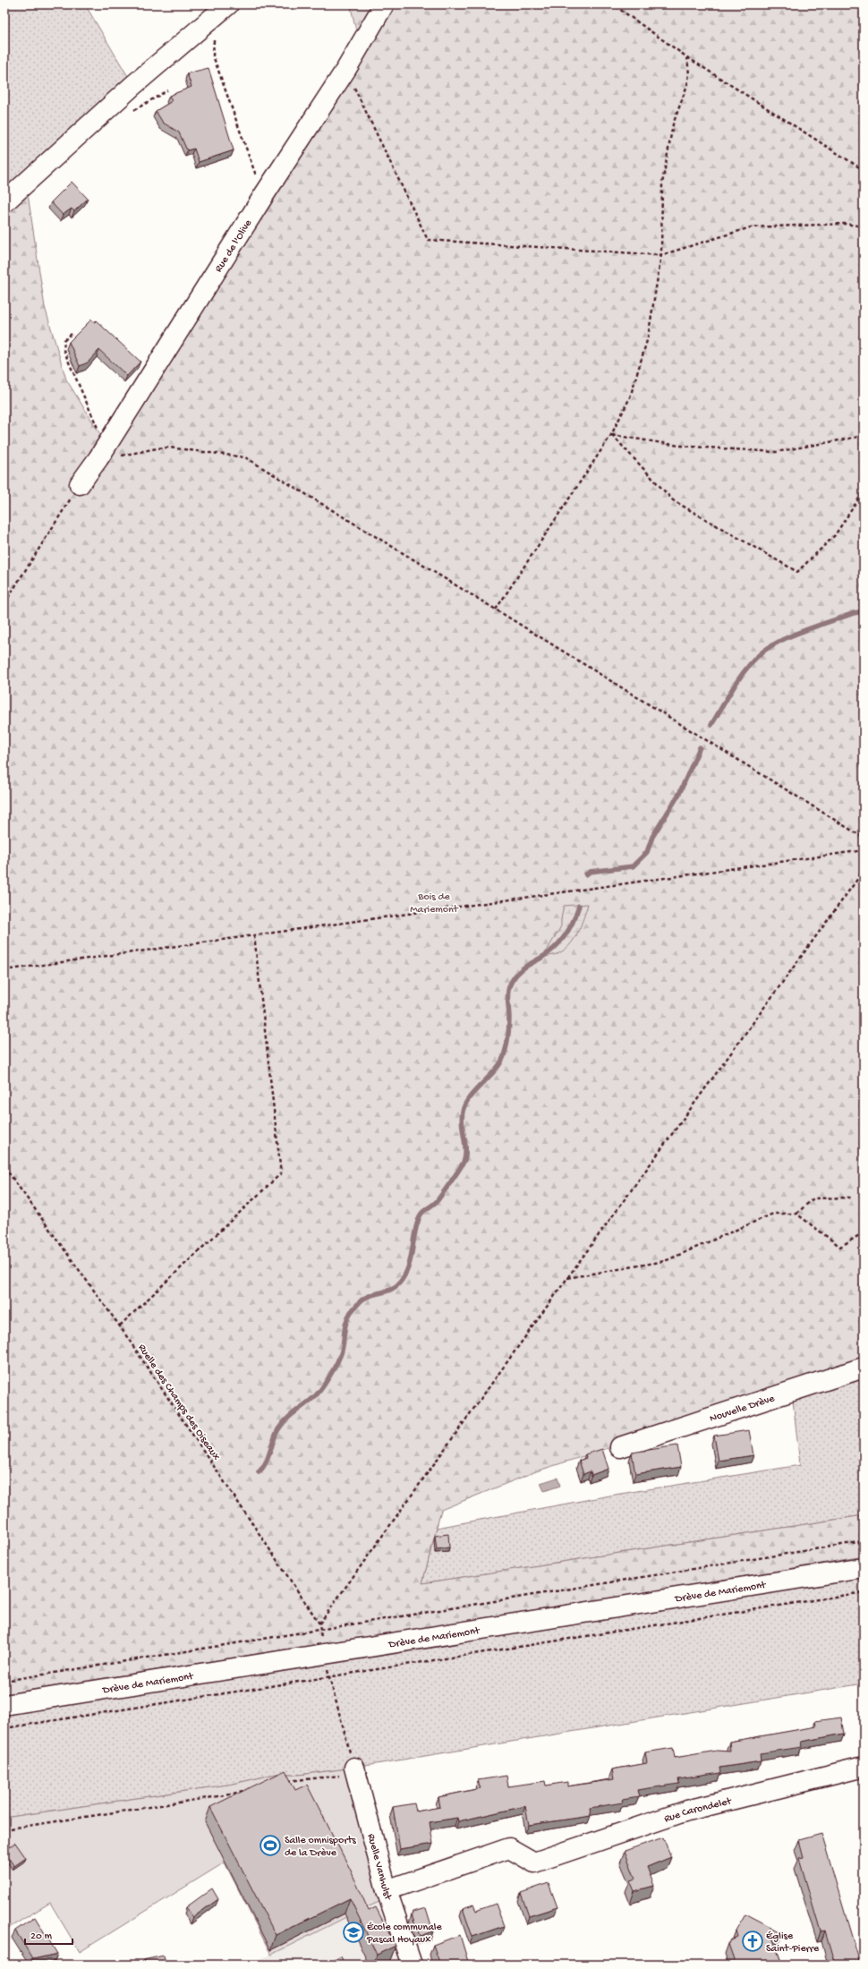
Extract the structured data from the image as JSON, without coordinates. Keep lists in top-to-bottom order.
{
  "streets": {
    "street": [
      "Rue de l'Olive",
      "Nouvelle Drève",
      "Drève de Mariemont",
      "Rue Carondelet",
      "Ruelle Vanhulst"
    ],
    "path": ["Ruelle des Champs des Oiseaux"]
  },
  "crossings": [
    ["Ruelle des Champs des Oiseaux", "Drève de Mariemont"],
    ["Ruelle des Champs des Oiseaux", "Ruelle Vanhulst"],
    ["Rue Carondelet", "Ruelle Vanhulst"]
  ],
  "parks": ["Bois de Mariemont"],
  "places": {
    "sports": ["Salle omnisports de la Drève"],
    "school or university": ["École communale Pascal Hoyaux"],
    "church": ["Église Saint-Pierre"]
  },
  "scale_bar": "20 m"
}
